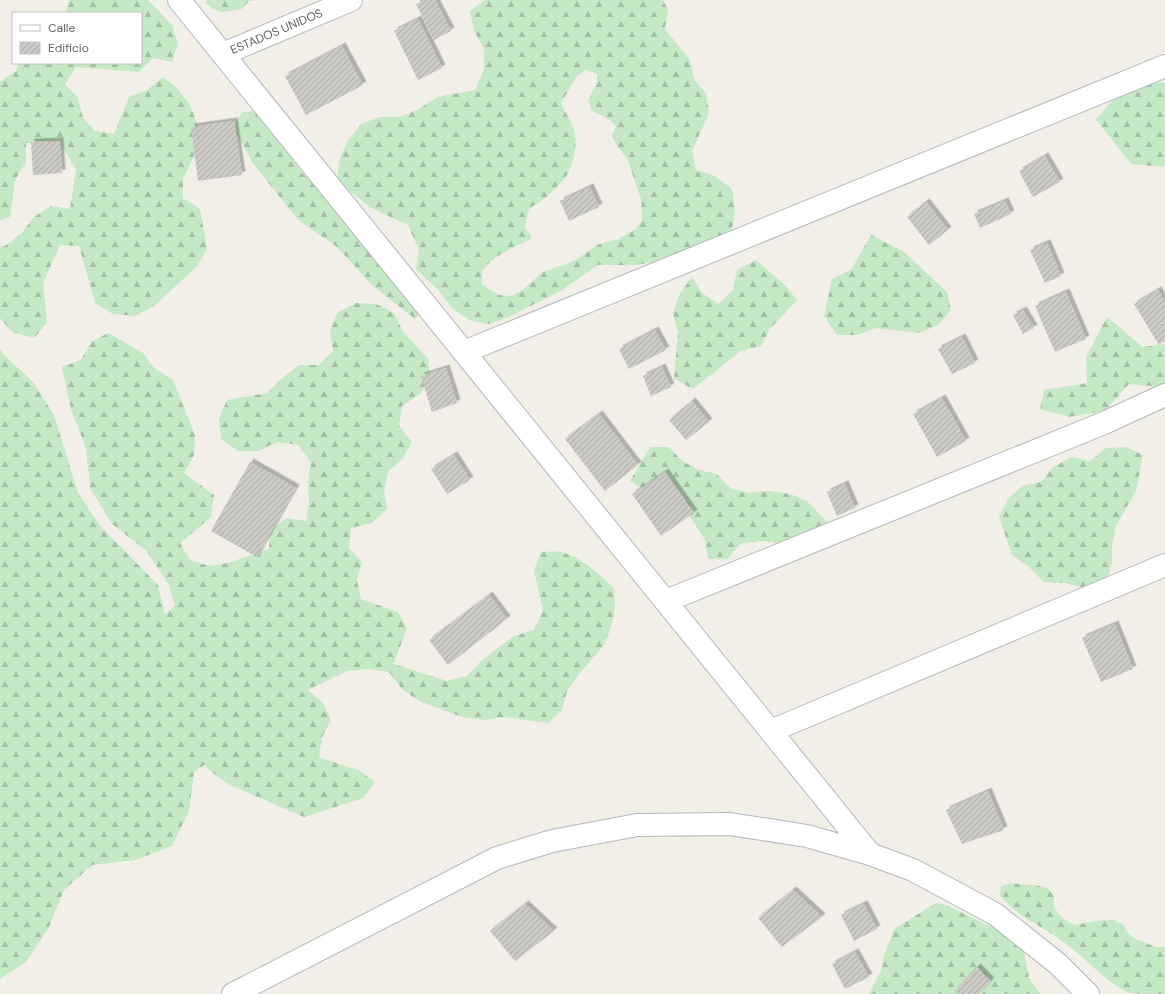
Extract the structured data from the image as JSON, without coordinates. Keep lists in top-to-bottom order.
{
  "streets": {
    "street": ["ESTADOS UNIDOS"]
  },
  "legend": ["Calle", "Edificio"]
}
